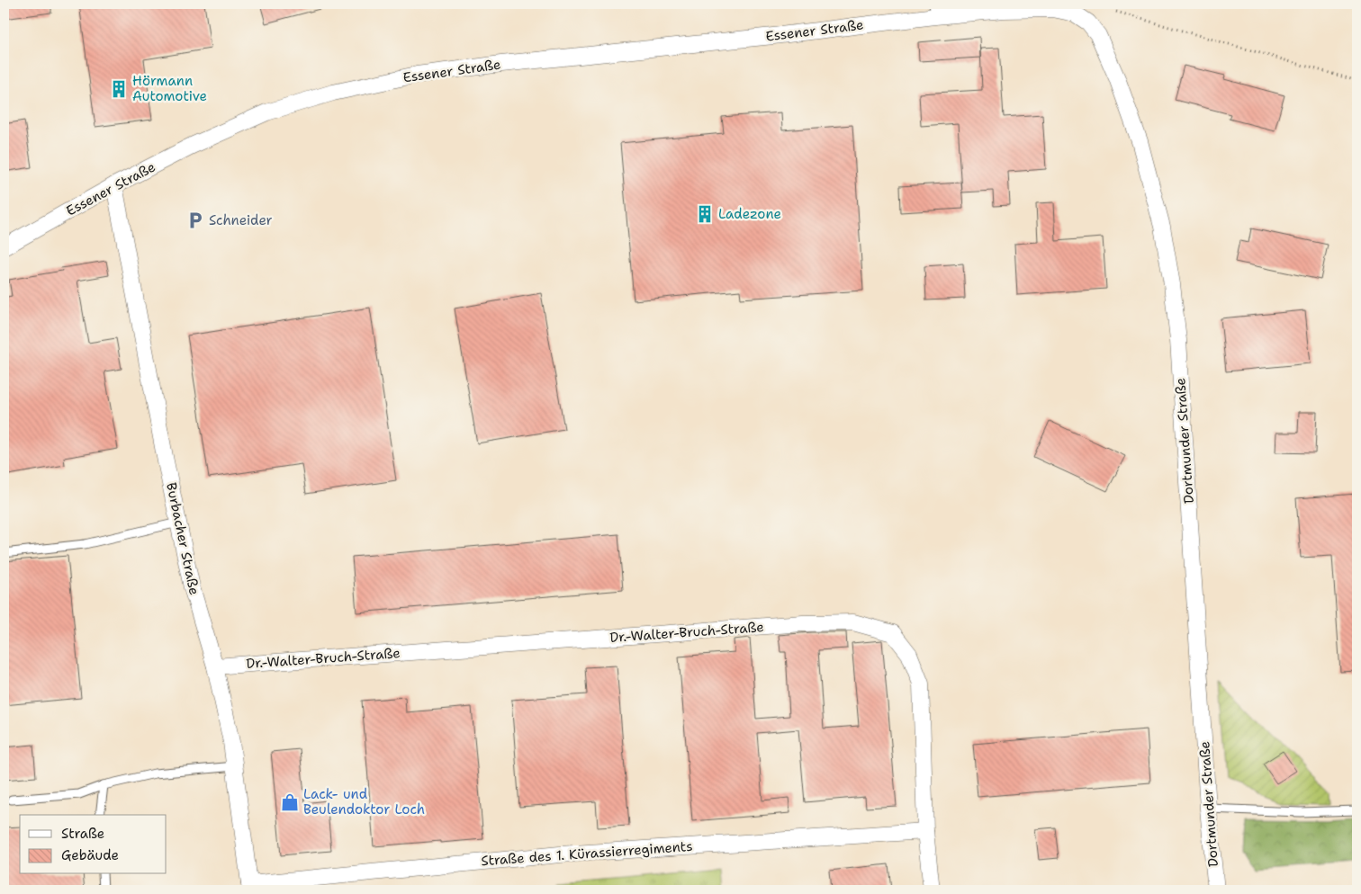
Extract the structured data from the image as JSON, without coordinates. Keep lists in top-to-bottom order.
{
  "streets": {
    "street": [
      "Essener Straße",
      "Dortmunder Straße",
      "Burbacher Straße",
      "Dr.-Walter-Bruch-Straße",
      "Straße des 1. Kürassierregiments"
    ]
  },
  "crossings": [
    ["Essener Straße", "Dortmunder Straße"],
    ["Essener Straße", "Burbacher Straße"],
    ["Burbacher Straße", "Dr.-Walter-Bruch-Straße"],
    ["Burbacher Straße", "Straße des 1. Kürassierregiments"],
    ["Dr.-Walter-Bruch-Straße", "Straße des 1. Kürassierregiments"]
  ],
  "places": {
    "building": ["Hörmann Automotive", "Ladezone"],
    "parking": ["Schneider"],
    "shop": ["Lack- und Beulendoktor Loch"]
  },
  "legend": ["Straße", "Gebäude"]
}
